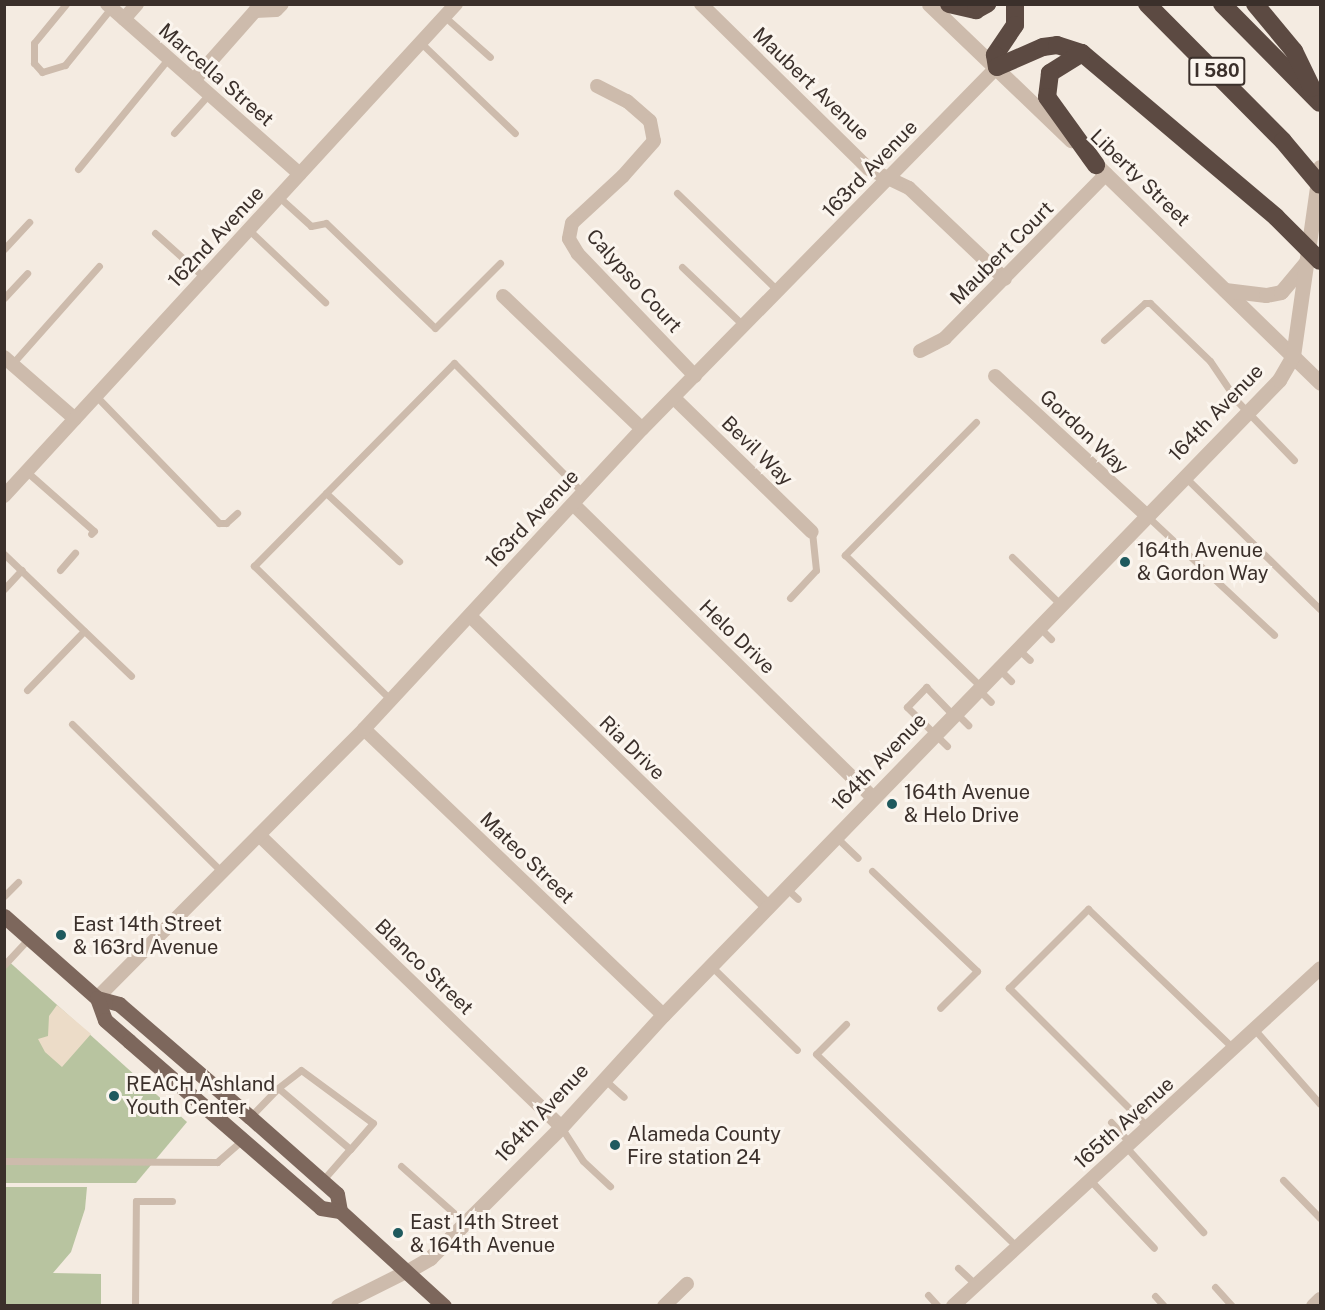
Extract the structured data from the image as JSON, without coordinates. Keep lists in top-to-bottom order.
{
  "streets": {
    "highway": ["I 580"],
    "street": [
      "Marcella Street",
      "Maubert Avenue",
      "163rd Avenue",
      "Liberty Street",
      "162nd Avenue",
      "Maubert Court",
      "Calypso Court",
      "164th Avenue",
      "Gordon Way",
      "Bevil Way",
      "Helo Drive",
      "Ria Drive",
      "Mateo Street",
      "Blanco Street",
      "165th Avenue"
    ]
  },
  "crossings": [
    ["Marcella Street", "162nd Avenue"],
    ["Maubert Avenue", "163rd Avenue"],
    ["Maubert Avenue", "Maubert Court"],
    ["163rd Avenue", "Liberty Street"],
    ["163rd Avenue", "Calypso Court"],
    ["163rd Avenue", "Bevil Way"],
    ["163rd Avenue", "Helo Drive"],
    ["163rd Avenue", "Ria Drive"],
    ["163rd Avenue", "Mateo Street"],
    ["163rd Avenue", "Blanco Street"],
    ["Liberty Street", "Maubert Court"],
    ["Liberty Street", "164th Avenue"],
    ["164th Avenue", "Gordon Way"],
    ["164th Avenue", "Helo Drive"],
    ["164th Avenue", "Ria Drive"],
    ["164th Avenue", "Mateo Street"],
    ["164th Avenue", "Blanco Street"]
  ],
  "places": [
    "164th Avenue & Gordon Way",
    "164th Avenue & Helo Drive",
    "East 14th Street & 163rd Avenue",
    "REACH Ashland Youth Center",
    "Alameda County Fire station 24",
    "East 14th Street & 164th Avenue"
  ]
}
